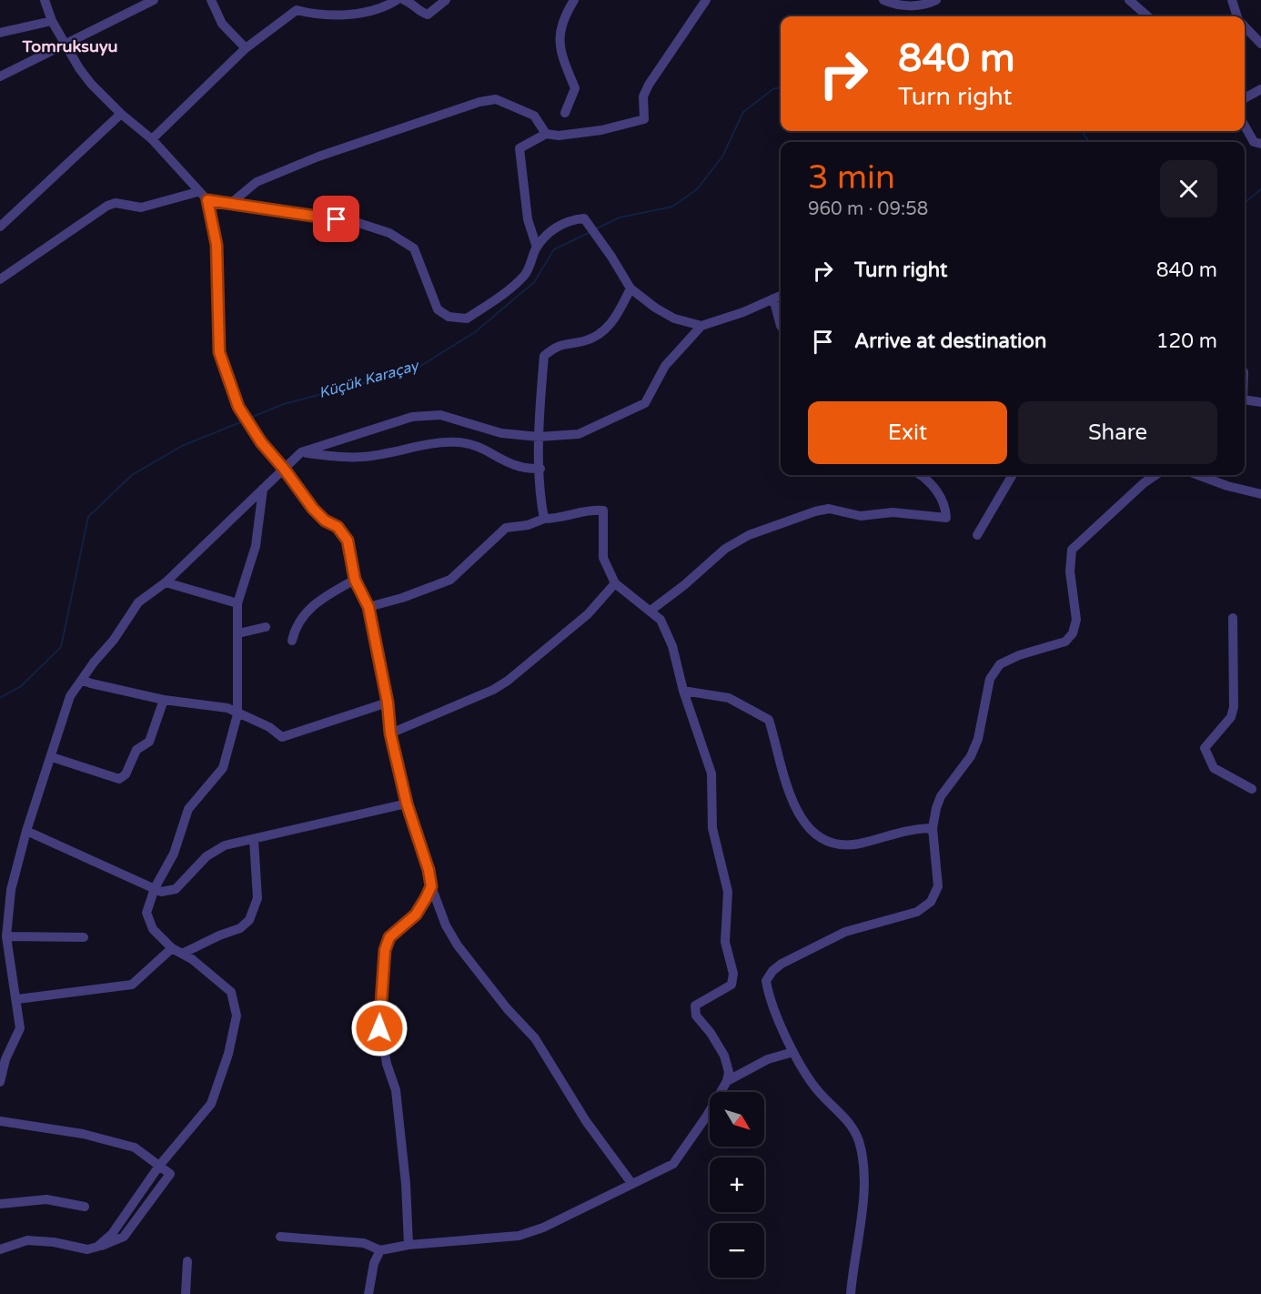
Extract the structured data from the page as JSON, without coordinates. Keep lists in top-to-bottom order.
{
  "districts": ["Tomruksuyu"],
  "water": ["Küçük Karaçay"],
  "north": "bottom right",
  "page": {
    "turn": ["840 m", "Turn right"],
    "heading": ["3 min", "960 m · 09:58"],
    "list": [
      {
        "name": "Turn right",
        "value": "840 m"
      },
      {
        "name": "Arrive at destination",
        "value": "120 m"
      }
    ],
    "buttons": ["Exit", "Share"],
    "map_buttons": ["+", "−"]
  }
}
